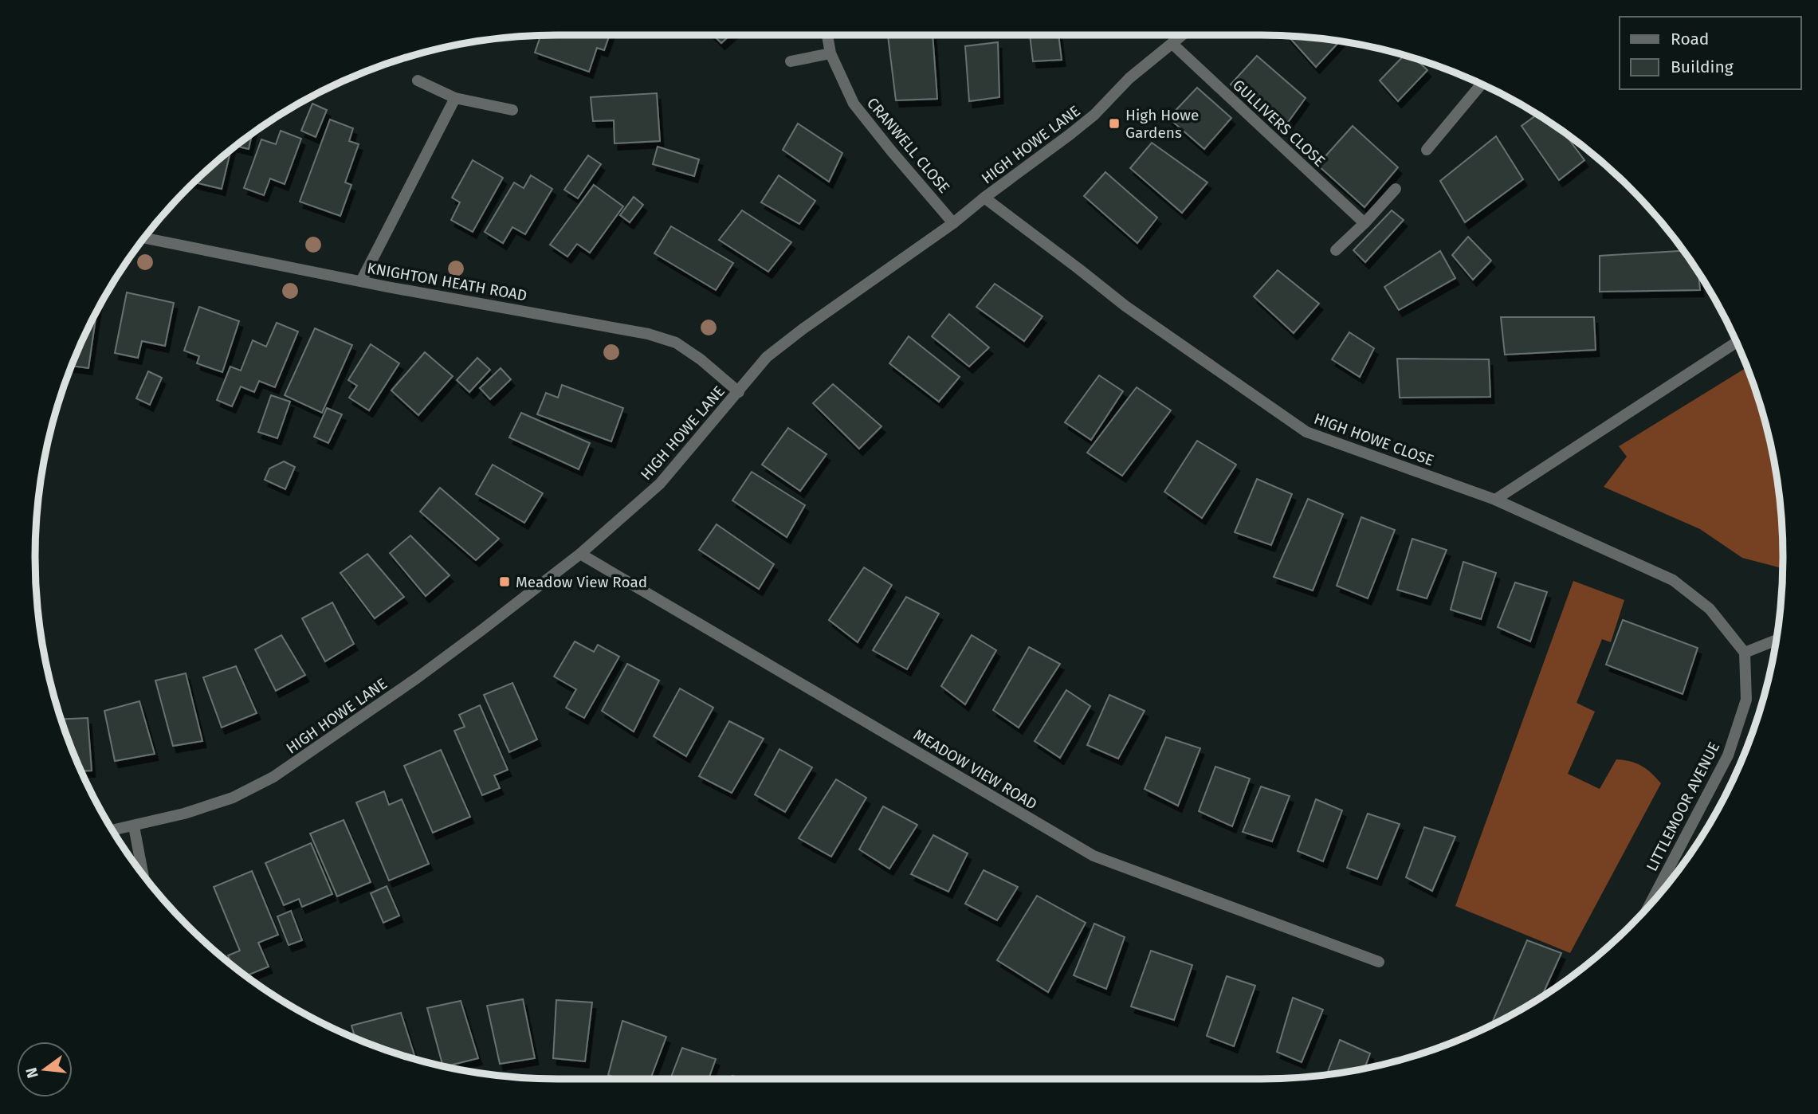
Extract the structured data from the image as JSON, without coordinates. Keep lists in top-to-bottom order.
{
  "streets": {
    "street": [
      "GULLIVERS CLOSE",
      "HIGH HOWE LANE",
      "CRANWELL CLOSE",
      "KNIGHTON HEATH ROAD",
      "HIGH HOWE CLOSE",
      "MEADOW VIEW ROAD",
      "LITTLEMOOR AVENUE"
    ]
  },
  "crossings": [
    ["GULLIVERS CLOSE", "HIGH HOWE LANE"],
    ["HIGH HOWE LANE", "CRANWELL CLOSE"],
    ["HIGH HOWE LANE", "KNIGHTON HEATH ROAD"],
    ["HIGH HOWE LANE", "HIGH HOWE CLOSE"],
    ["HIGH HOWE LANE", "MEADOW VIEW ROAD"]
  ],
  "places": {
    "transit": ["High Howe Gardens", "Meadow View Road"]
  },
  "legend": ["Road", "Building"],
  "north": "left"
}
